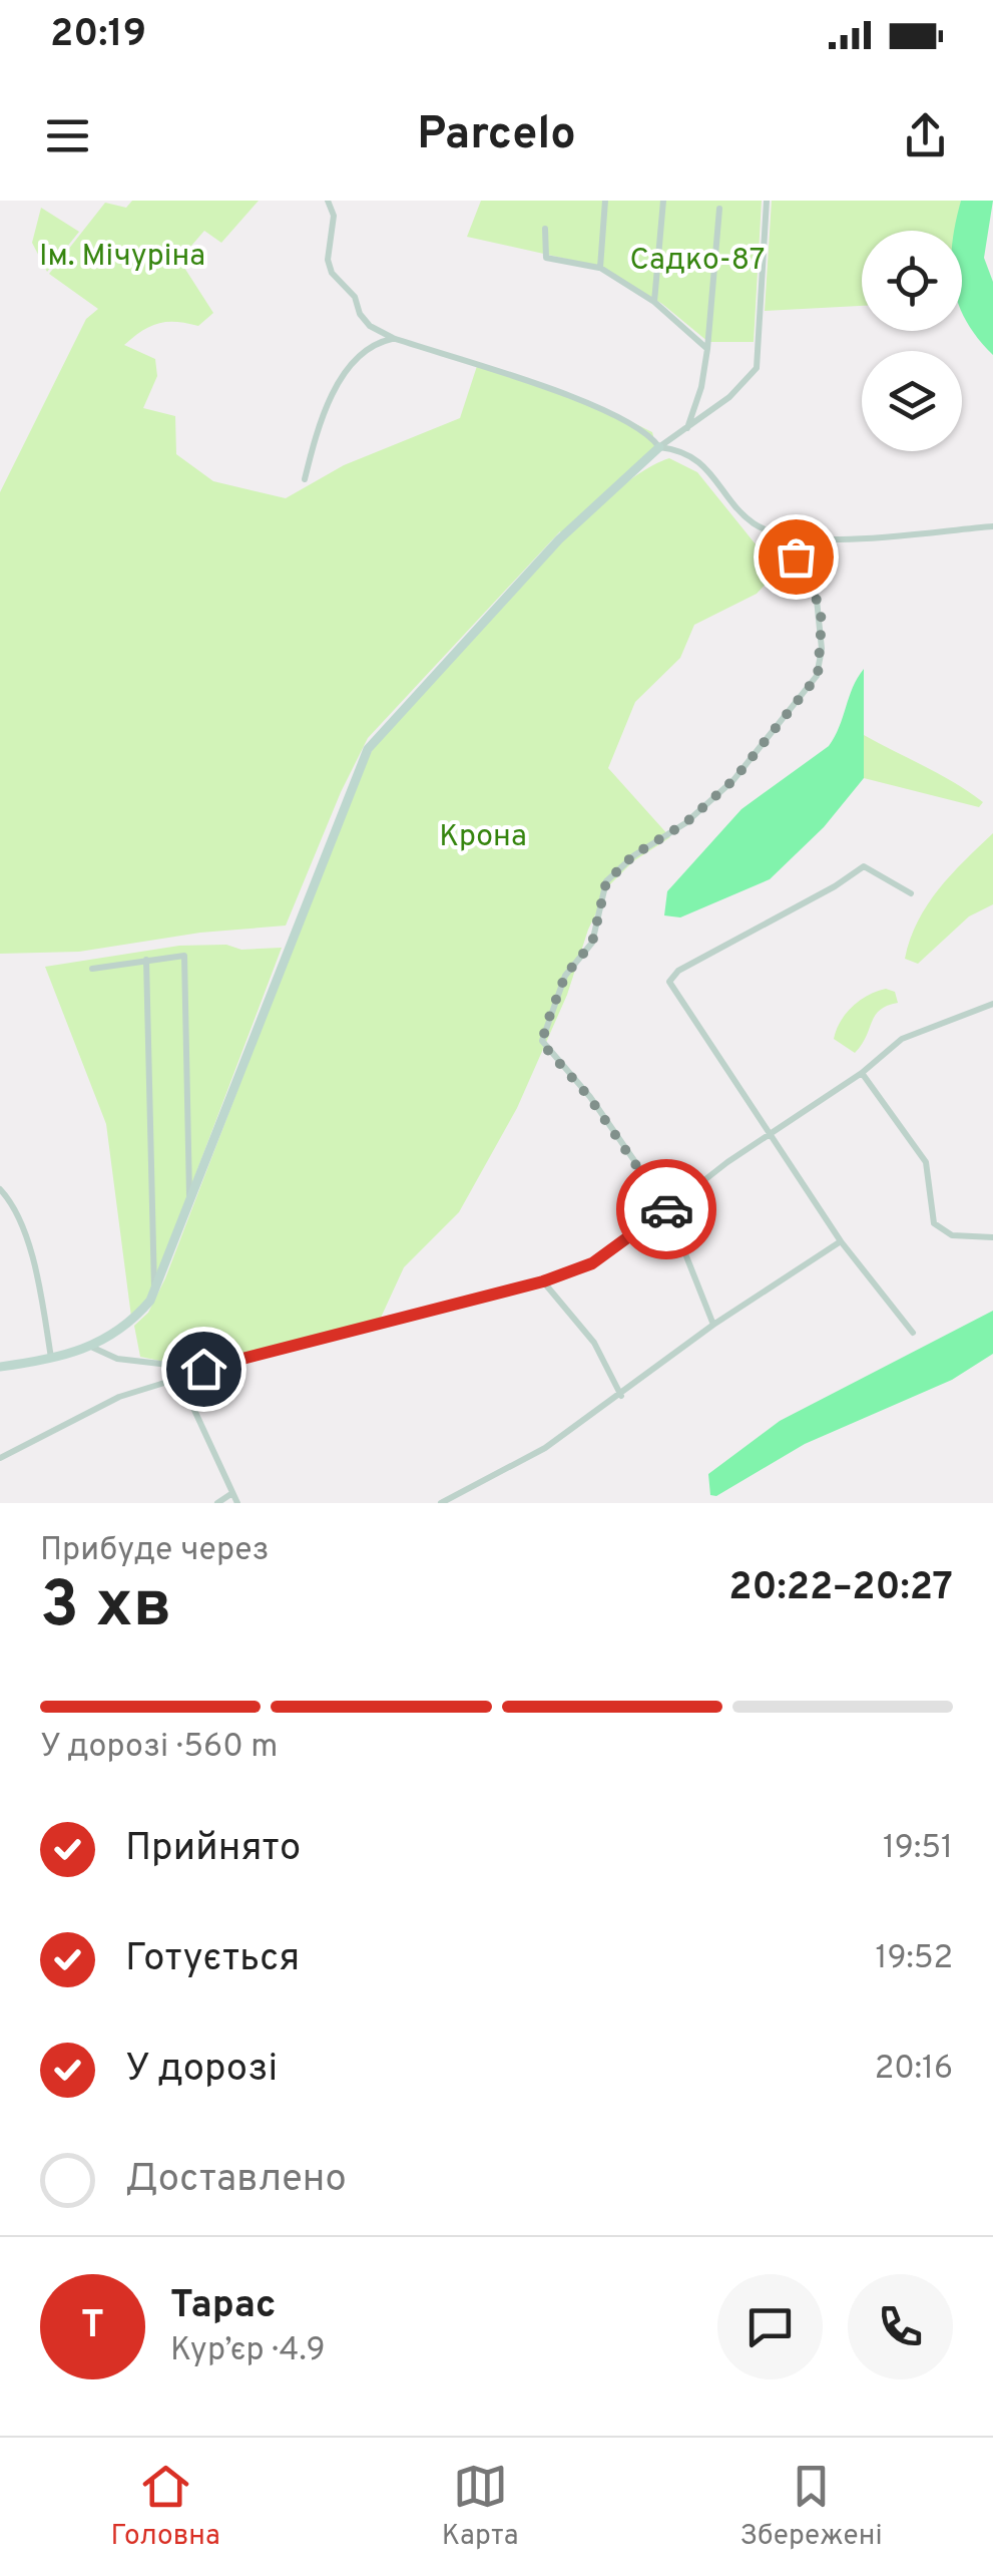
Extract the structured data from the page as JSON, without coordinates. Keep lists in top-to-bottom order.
{
  "parks": ["Ім. Мічуріна", "Садко-87", "Крона"],
  "page": {
    "status": "20:19",
    "header": "Parcelo",
    "heading": ["3 хв", "Прибуде через", "20:22–20:27"],
    "panel": ["Тарас", "Кур’єр · 4.9"],
    "bar": "У дорозі · 560 m",
    "list": [
      ["Прийнято", "19:51"],
      ["Готується", "19:52"],
      ["У дорозі", "20:16"],
      "Доставлено"
    ],
    "round": "Т",
    "tabs": ["Головна", "Карта", "Збережені"]
  }
}
